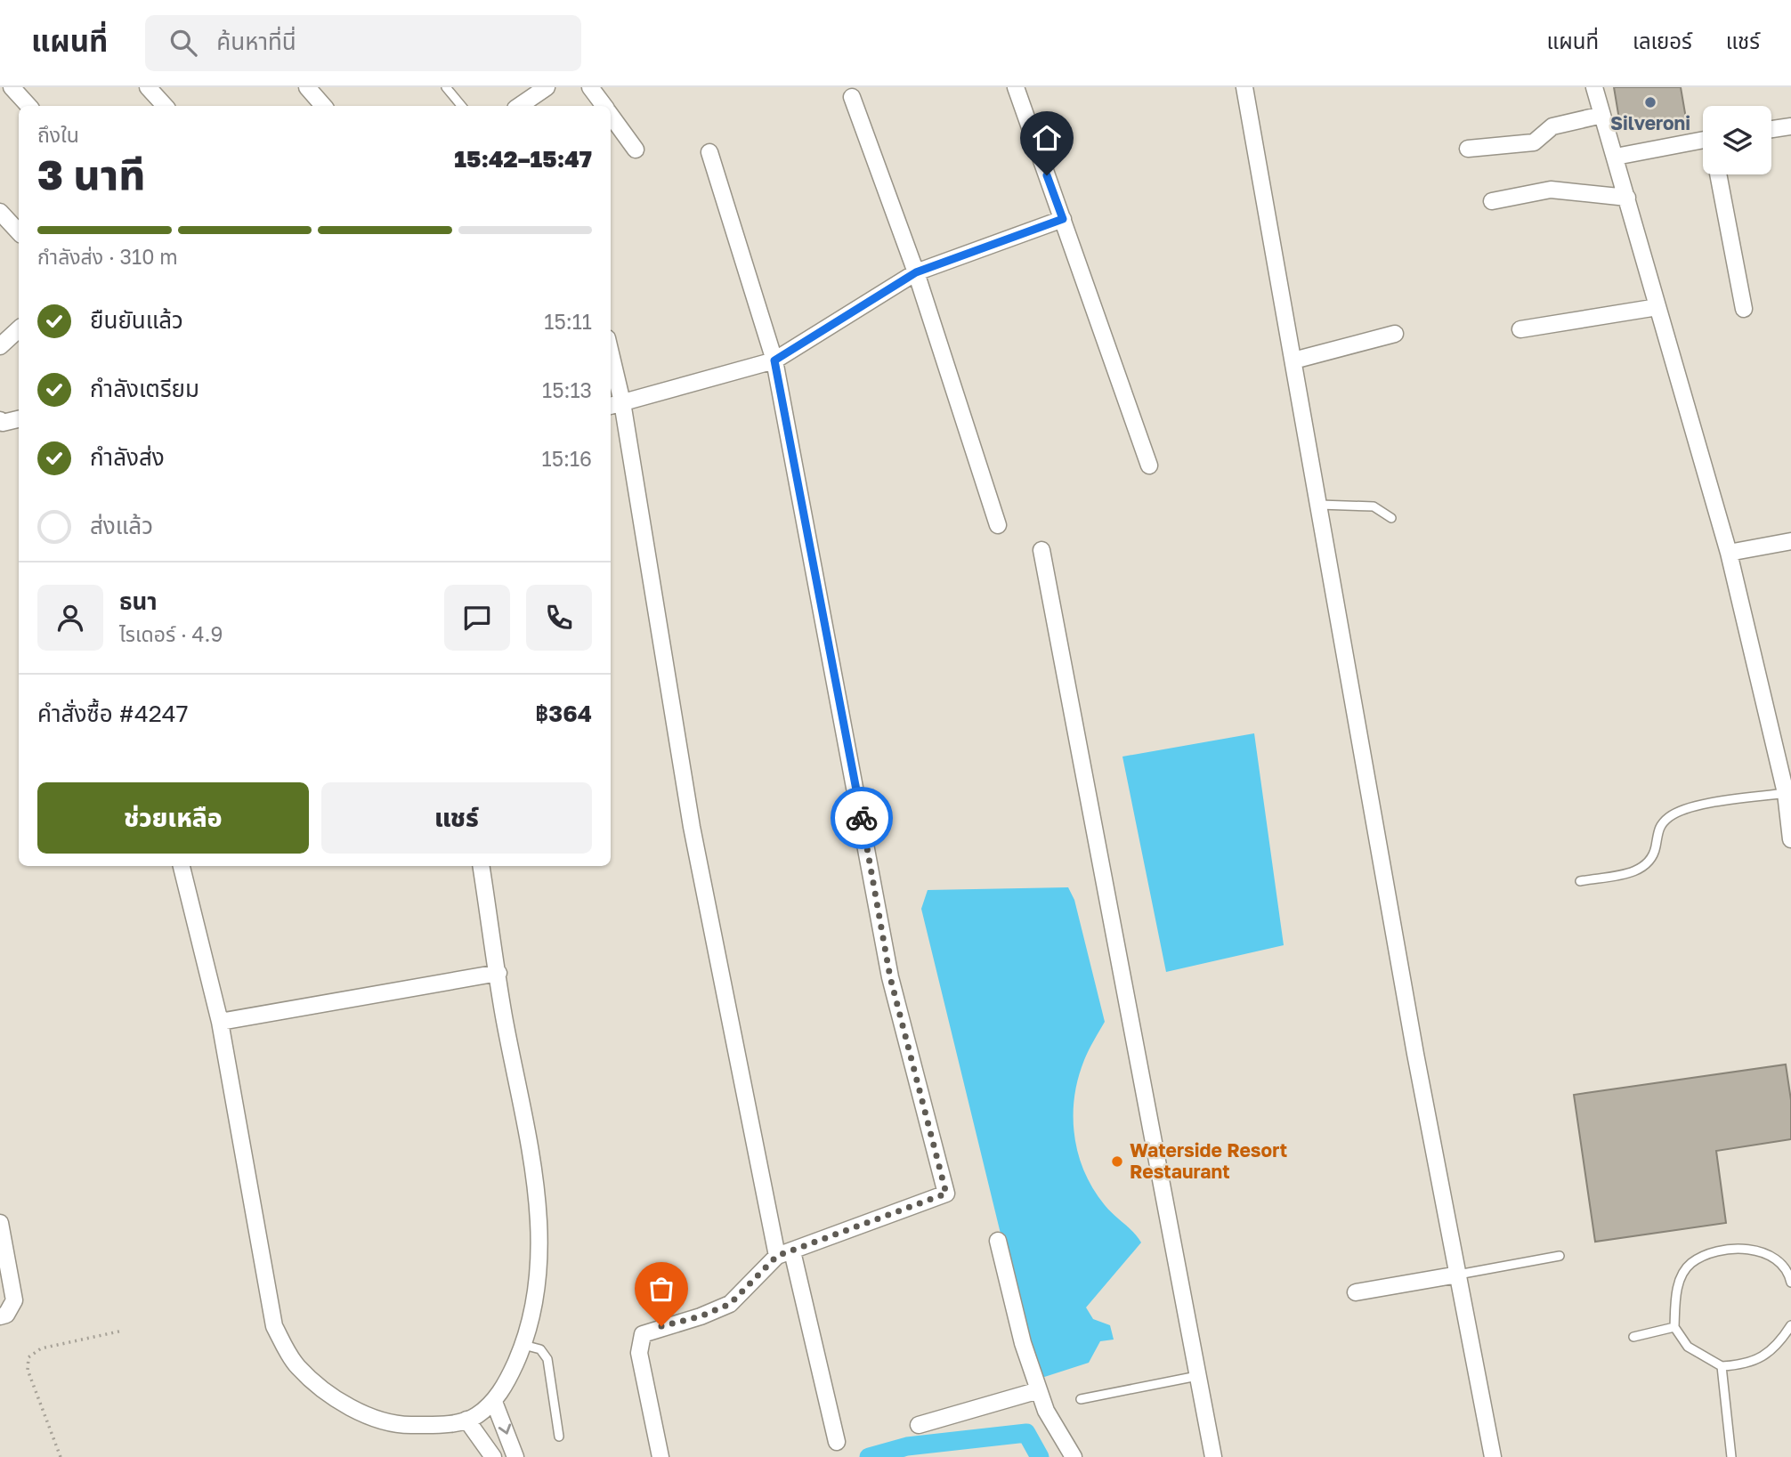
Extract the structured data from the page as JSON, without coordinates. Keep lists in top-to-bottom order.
{
  "places": ["Silveroni", "Waterside Resort Restaurant"],
  "page": {
    "header": "แผนที่",
    "search": "ค้นหาที่นี่",
    "nav": ["แผนที่", "เลเยอร์", "แชร์"],
    "heading": ["3 นาที", "ถึงใน", "15:42–15:47"],
    "panel": [
      "ธนา",
      "ไรเดอร์ · 4.9",
      "คำสั่งซื้อ #4247",
      "฿364"
    ],
    "bar": "กำลังส่ง · 310 m",
    "list": [
      ["ยืนยันแล้ว", "15:11"],
      ["กำลังเตรียม", "15:13"],
      ["กำลังส่ง", "15:16"],
      "ส่งแล้ว"
    ],
    "buttons": ["ช่วยเหลือ", "แชร์"]
  }
}
